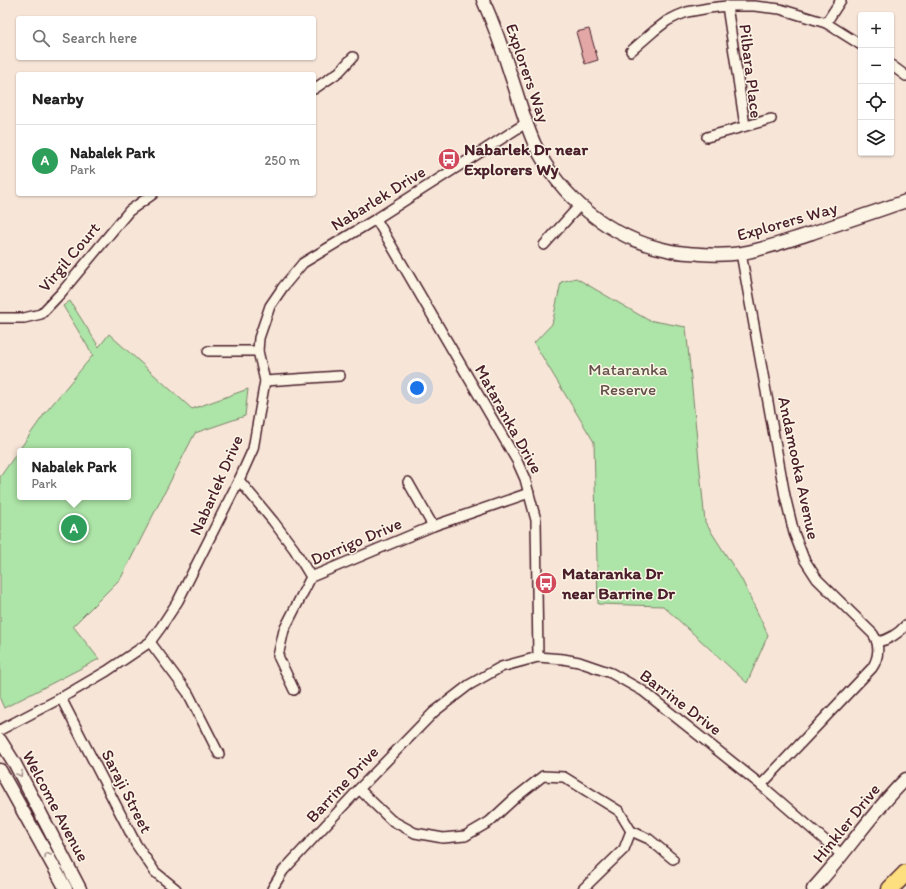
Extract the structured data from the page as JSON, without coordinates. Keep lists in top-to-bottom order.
{
  "streets": {
    "street": [
      "Pilbara Place",
      "Explorers Way",
      "Nabarlek Drive",
      "Virgil Court",
      "Mataranka Drive",
      "Andamooka Avenue",
      "Dorrigo Drive",
      "Barrine Drive",
      "Saraji Street",
      "Welcome Avenue",
      "Hinkler Drive"
    ]
  },
  "crossings": [
    ["Explorers Way", "Nabarlek Drive"],
    ["Explorers Way", "Andamooka Avenue"],
    ["Nabarlek Drive", "Mataranka Drive"],
    ["Nabarlek Drive", "Saraji Street"],
    ["Mataranka Drive", "Dorrigo Drive"],
    ["Mataranka Drive", "Barrine Drive"],
    ["Barrine Drive", "Hinkler Drive"]
  ],
  "parks": ["Mataranka Reserve"],
  "places": {
    "bus stop": ["Nabarlek Dr near Explorers Wy", "Mataranka Dr near Barrine Dr"]
  },
  "page": {
    "map_buttons": ["+", "−"],
    "search": "Search here",
    "heading": "Nearby",
    "list": [
      {
        "mark": "A",
        "name": "Nabalek Park",
        "note": "Park",
        "value": "250 m"
      }
    ],
    "popup": ["Nabalek Park", "Park"],
    "pins": "A"
  }
}
